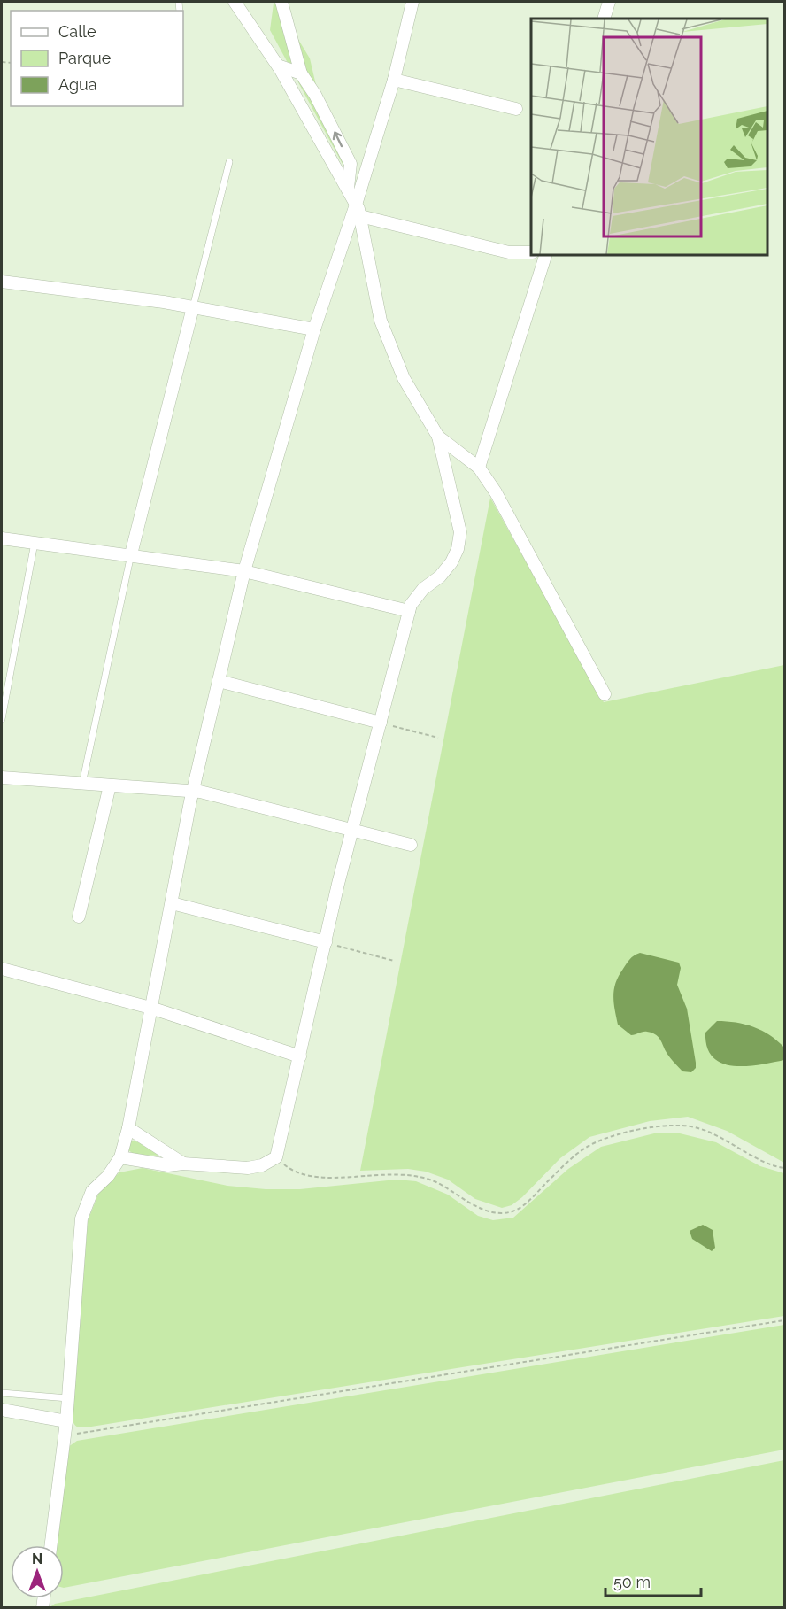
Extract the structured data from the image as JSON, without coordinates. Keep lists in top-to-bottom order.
{
  "legend": ["Calle", "Parque", "Agua"],
  "scale_bar": "50 m",
  "north": "top"
}
